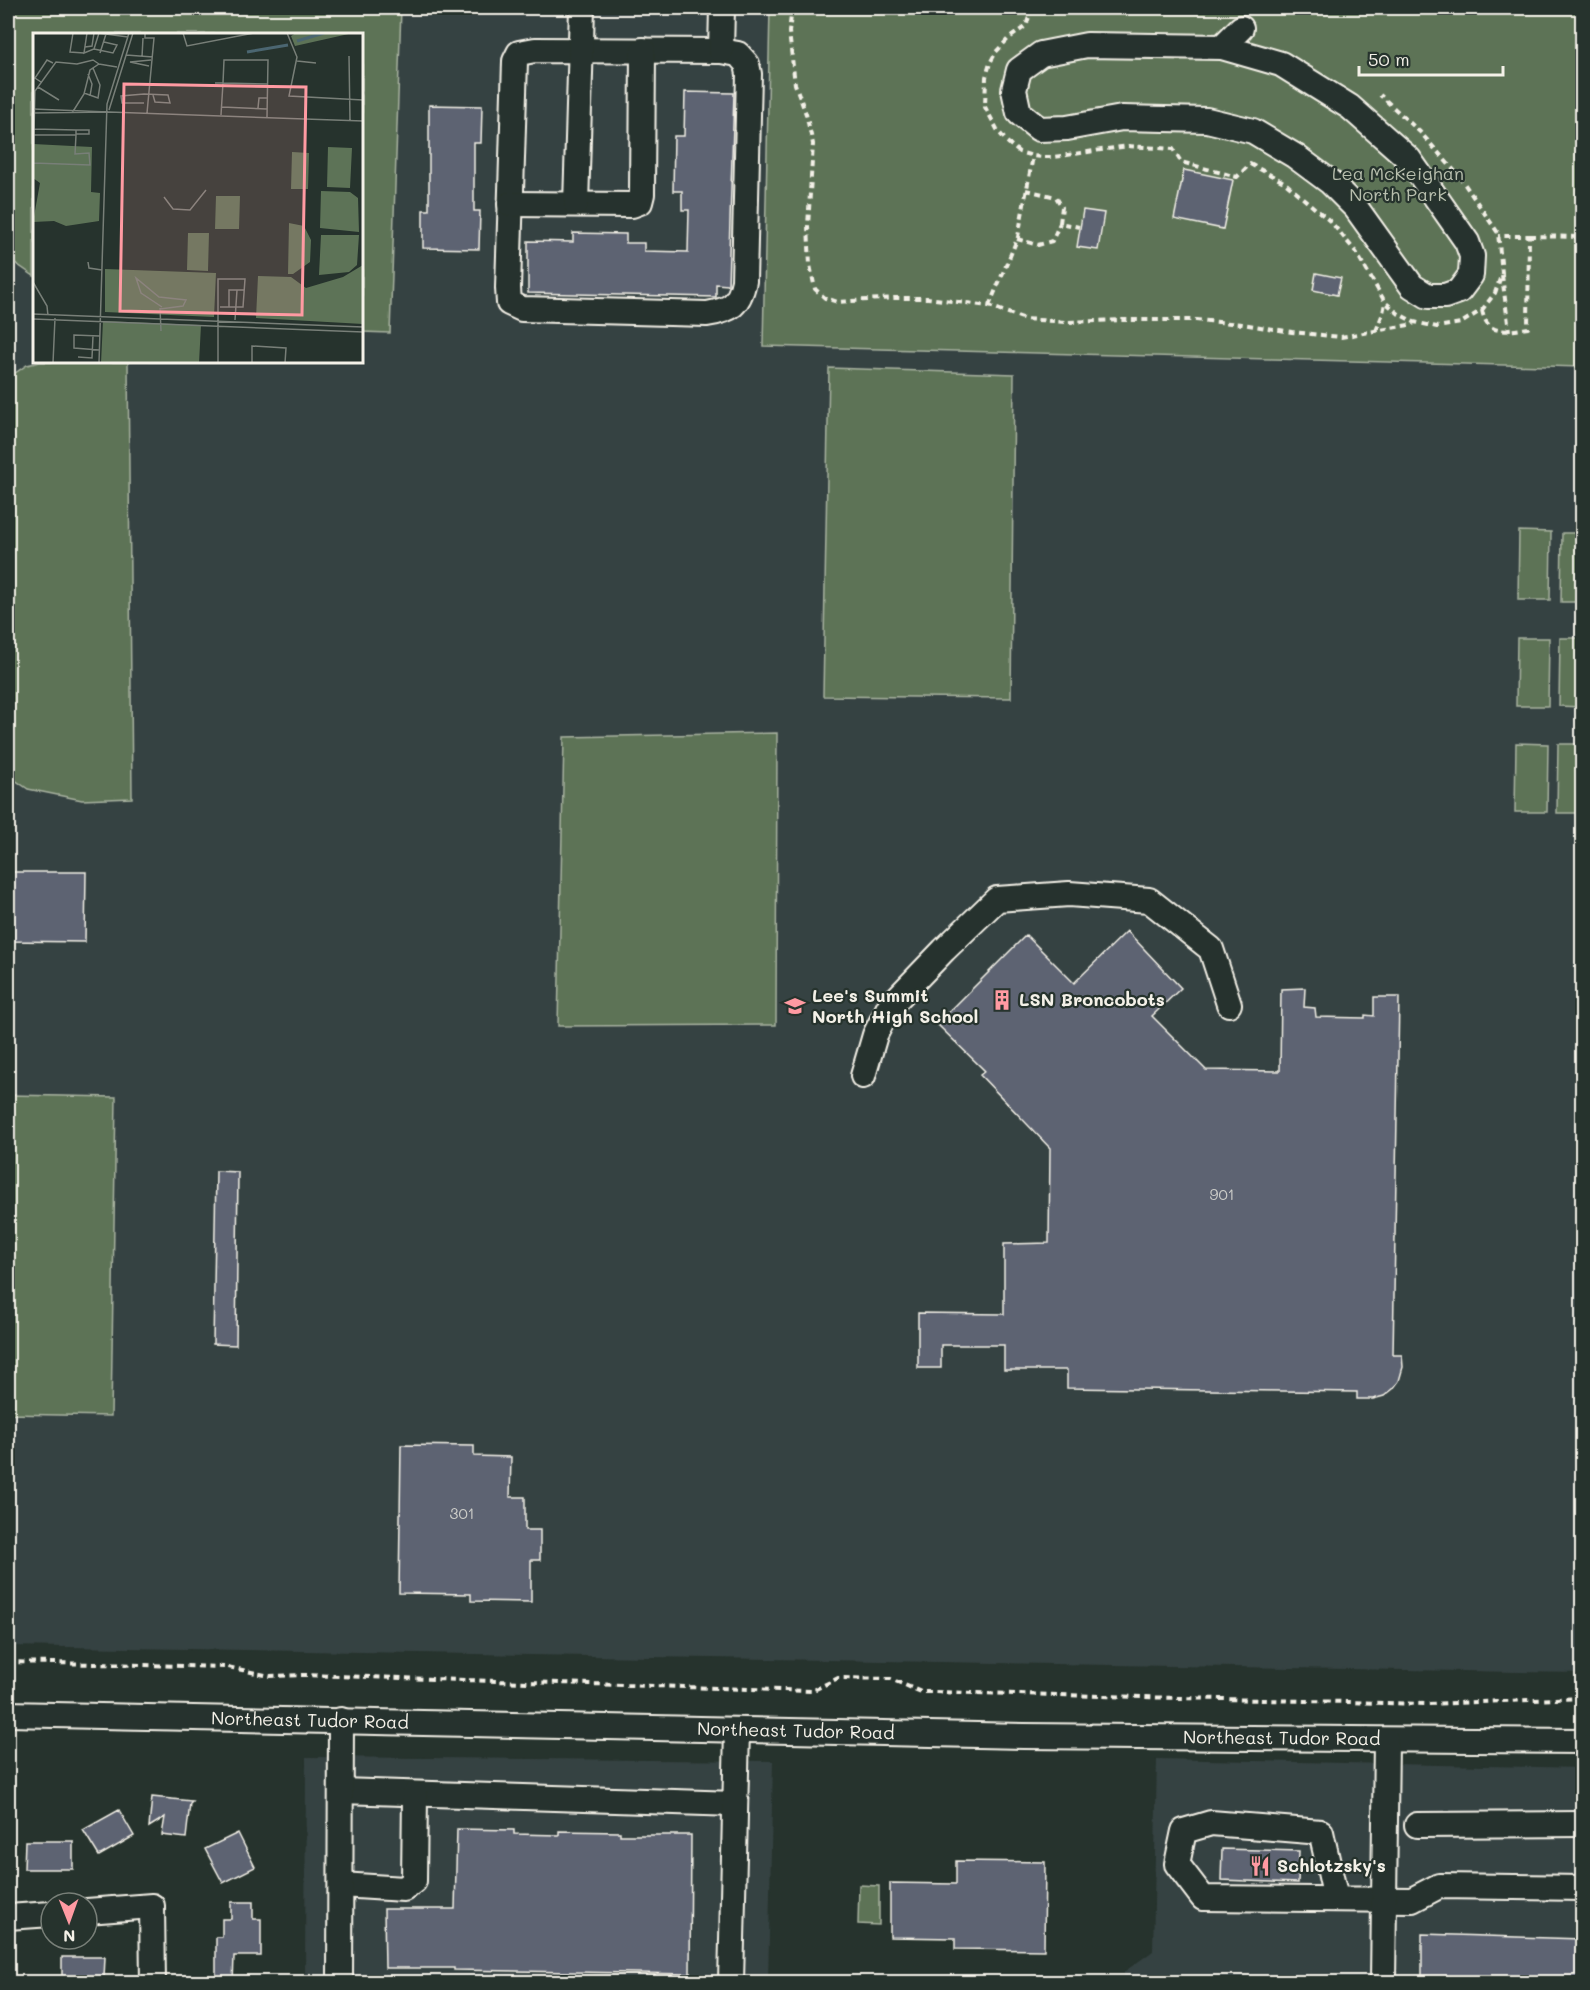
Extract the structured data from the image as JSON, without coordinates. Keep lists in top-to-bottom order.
{
  "streets": {
    "street": ["Northeast Tudor Road"]
  },
  "parks": ["Lea McKeighan North Park"],
  "places": {
    "building": ["LSN Broncobots"],
    "school or university": ["Lee's Summit North High School"],
    "restaurant": ["Schlotzsky's"]
  },
  "house_numbers": ["901", "301"],
  "scale_bar": "50 m",
  "north": "bottom"
}
